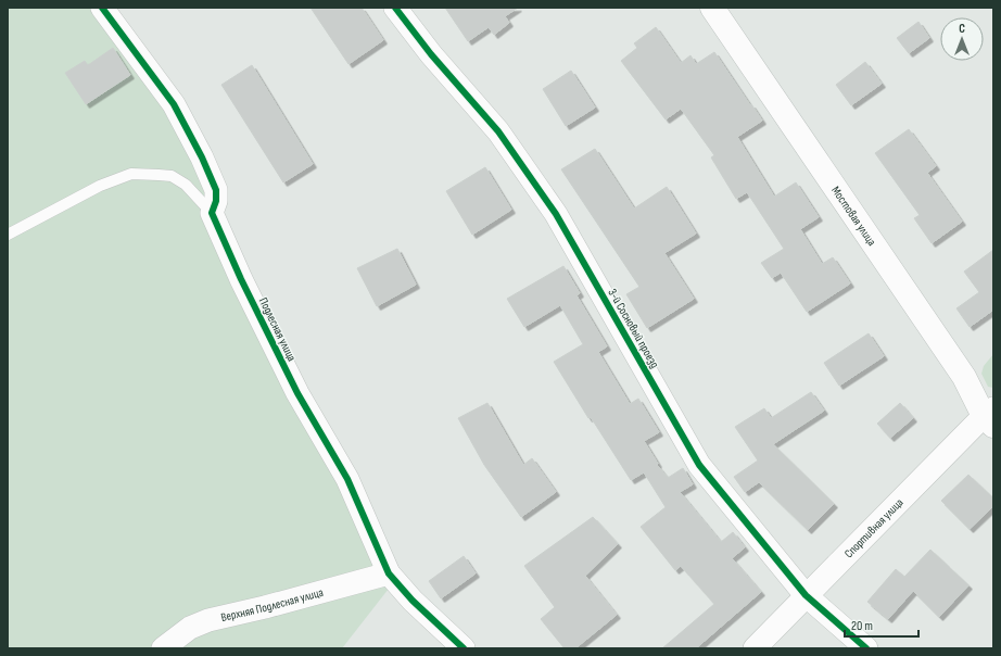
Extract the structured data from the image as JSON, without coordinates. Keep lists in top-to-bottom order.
{
  "streets": {
    "street": [
      "Мостовая улица",
      "3-й Сосновый проезд",
      "Подлесная улица",
      "Спортивная улица",
      "Верхняя Подлесная улица"
    ]
  },
  "crossings": [
    ["Мостовая улица", "Спортивная улица"],
    ["3-й Сосновый проезд", "Спортивная улица"],
    ["Подлесная улица", "Верхняя Подлесная улица"]
  ],
  "scale_bar": "20 m",
  "north": "top"
}
